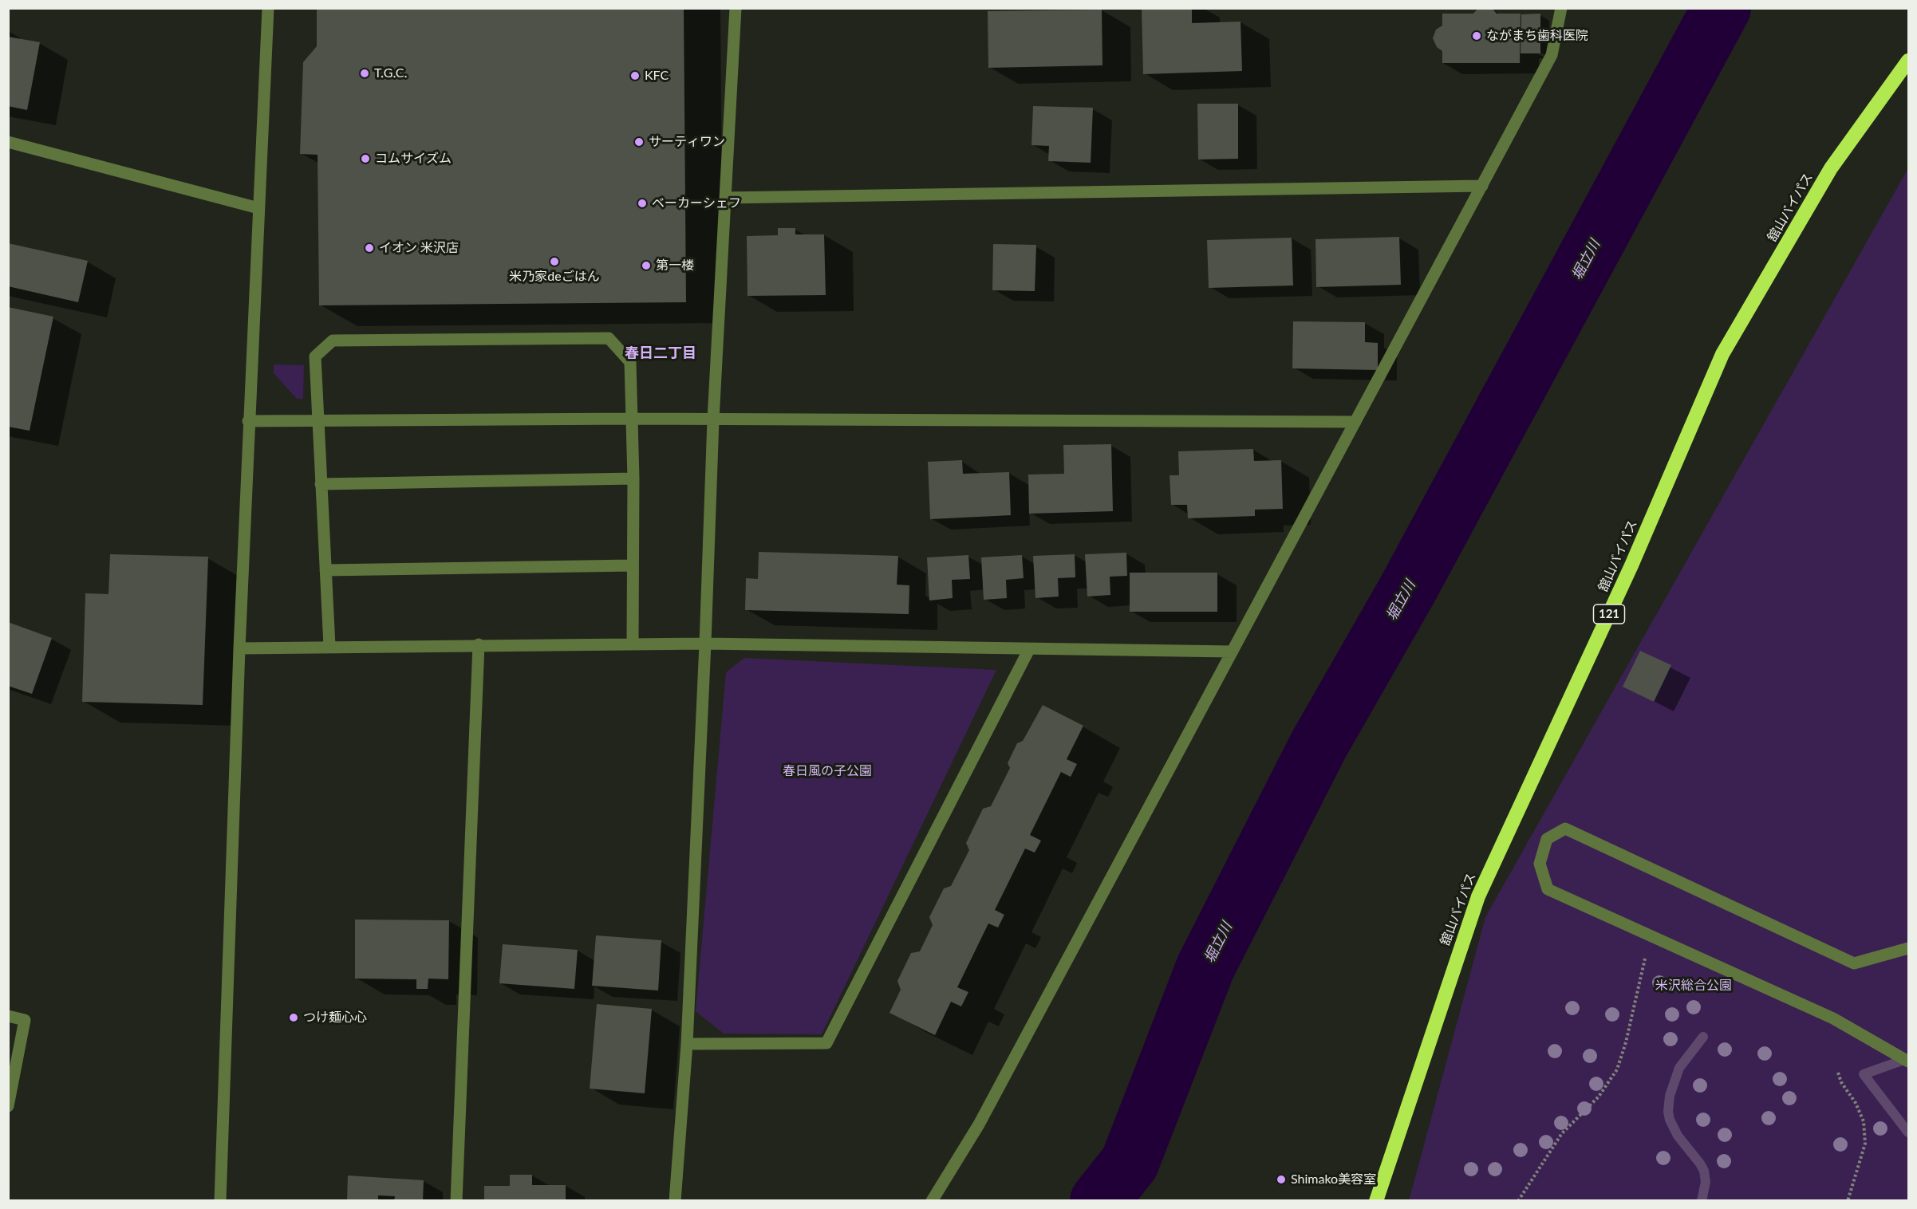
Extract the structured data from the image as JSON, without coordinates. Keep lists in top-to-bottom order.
{
  "streets": {
    "highway": ["舘山バイパス", "121"]
  },
  "districts": ["春日二丁目"],
  "water": ["堀立川"],
  "parks": ["春日風の子公園", "米沢総合公園"],
  "places": [
    "ながまち歯科医院",
    "T.G.C.",
    "KFC",
    "サーティワン",
    "コムサイズム",
    "ベーカーシェフ",
    "イオン 米沢店",
    "米乃家deごはん",
    "第一楼",
    "つけ麺心心",
    "Shimako美容室"
  ]
}
